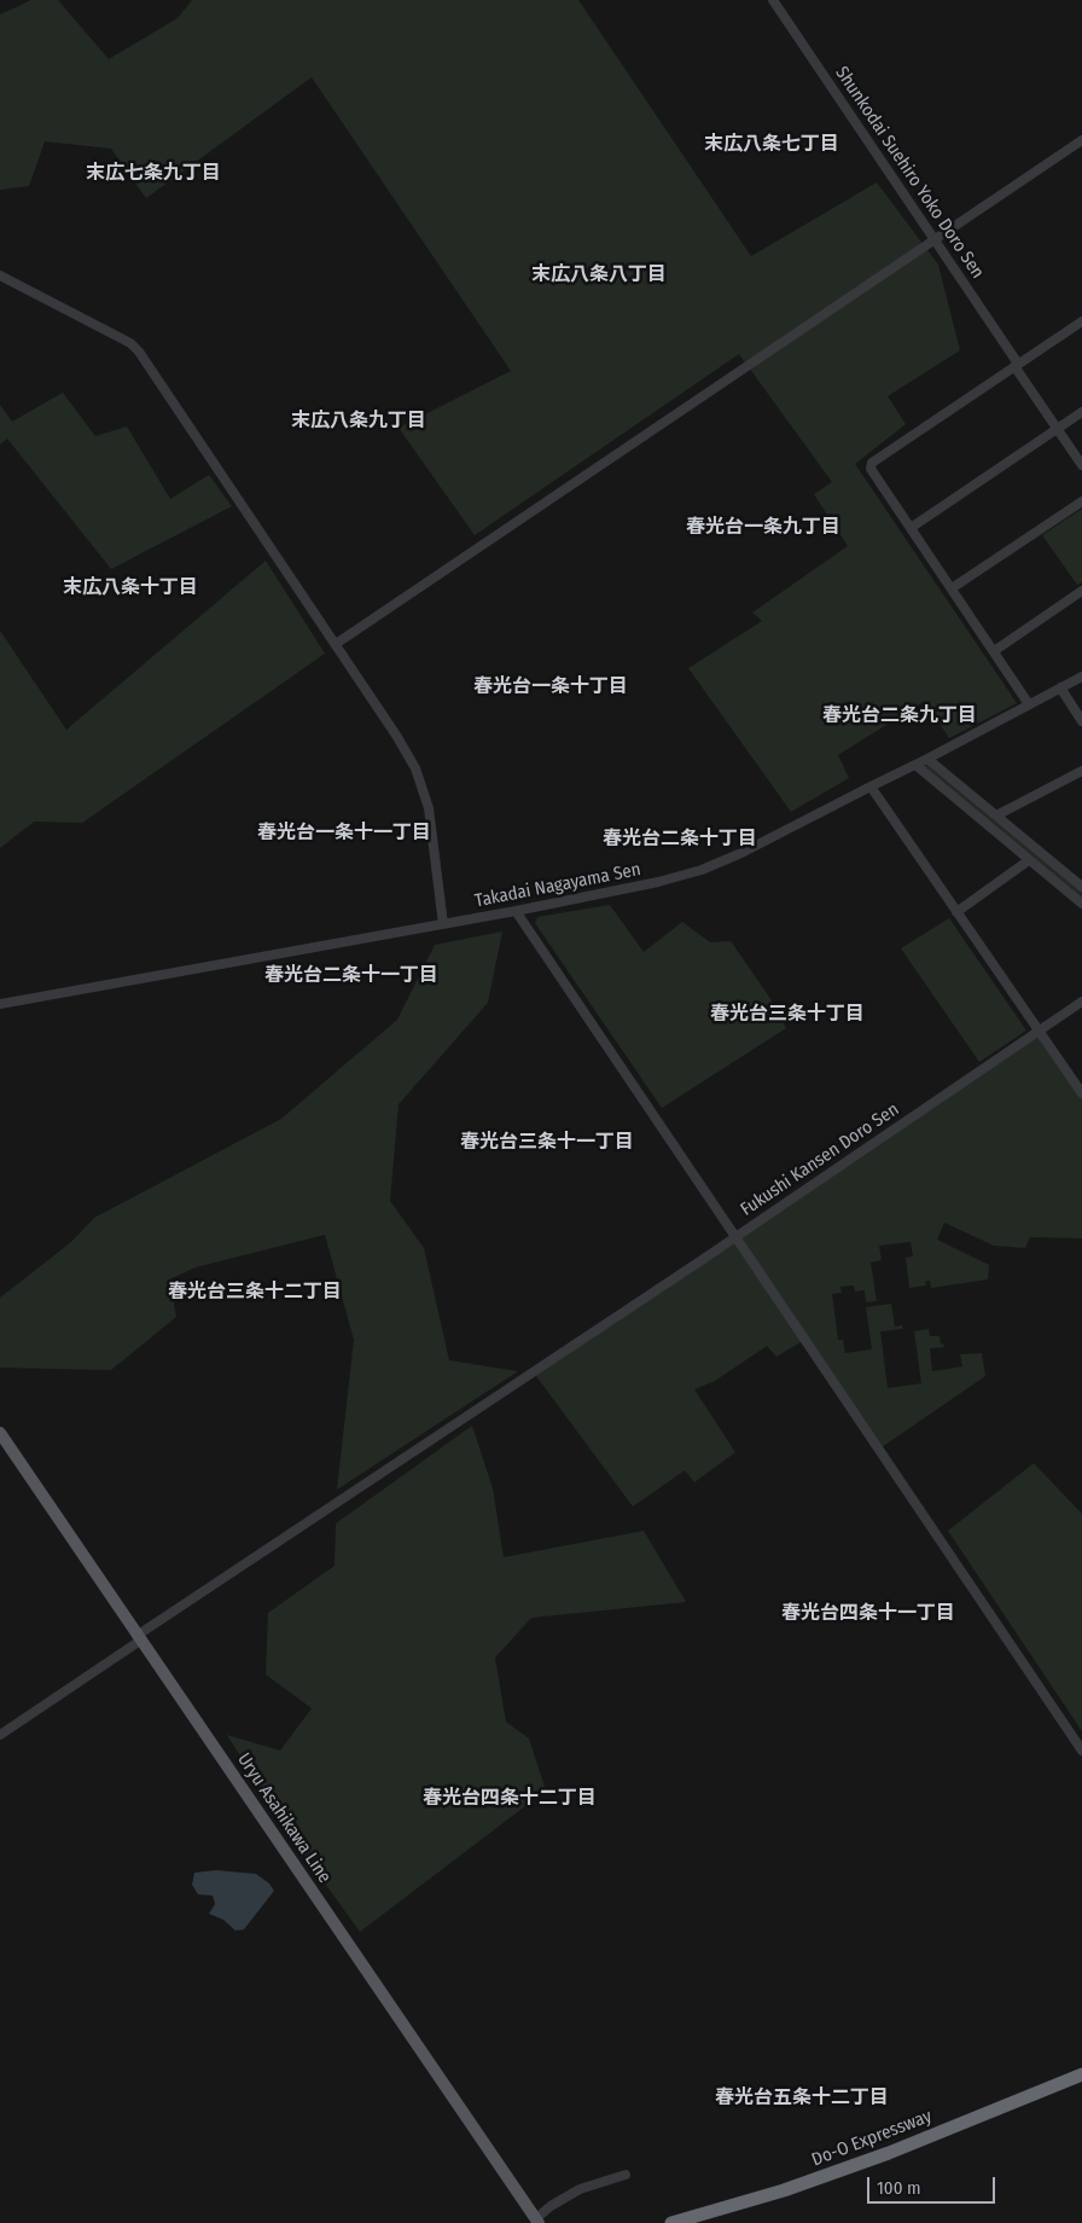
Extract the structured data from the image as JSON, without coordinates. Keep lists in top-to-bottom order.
{
  "streets": {
    "highway": ["Do-O Expressway"],
    "main road": ["Uryu Asahikawa Line"],
    "street": ["Shunkodai Suehiro Yoko Doro Sen", "Takadai Nagayama Sen", "Fukushi Kansen Doro Sen"]
  },
  "districts": [
    "末広八条七丁目",
    "末広七条九丁目",
    "末広八条八丁目",
    "末広八条九丁目",
    "春光台一条九丁目",
    "末広八条十丁目",
    "春光台一条十丁目",
    "春光台二条九丁目",
    "春光台一条十一丁目",
    "春光台二条十丁目",
    "春光台二条十一丁目",
    "春光台三条十丁目",
    "春光台三条十一丁目",
    "春光台三条十二丁目",
    "春光台四条十一丁目",
    "春光台四条十二丁目",
    "春光台五条十二丁目"
  ],
  "scale_bar": "100 m"
}
